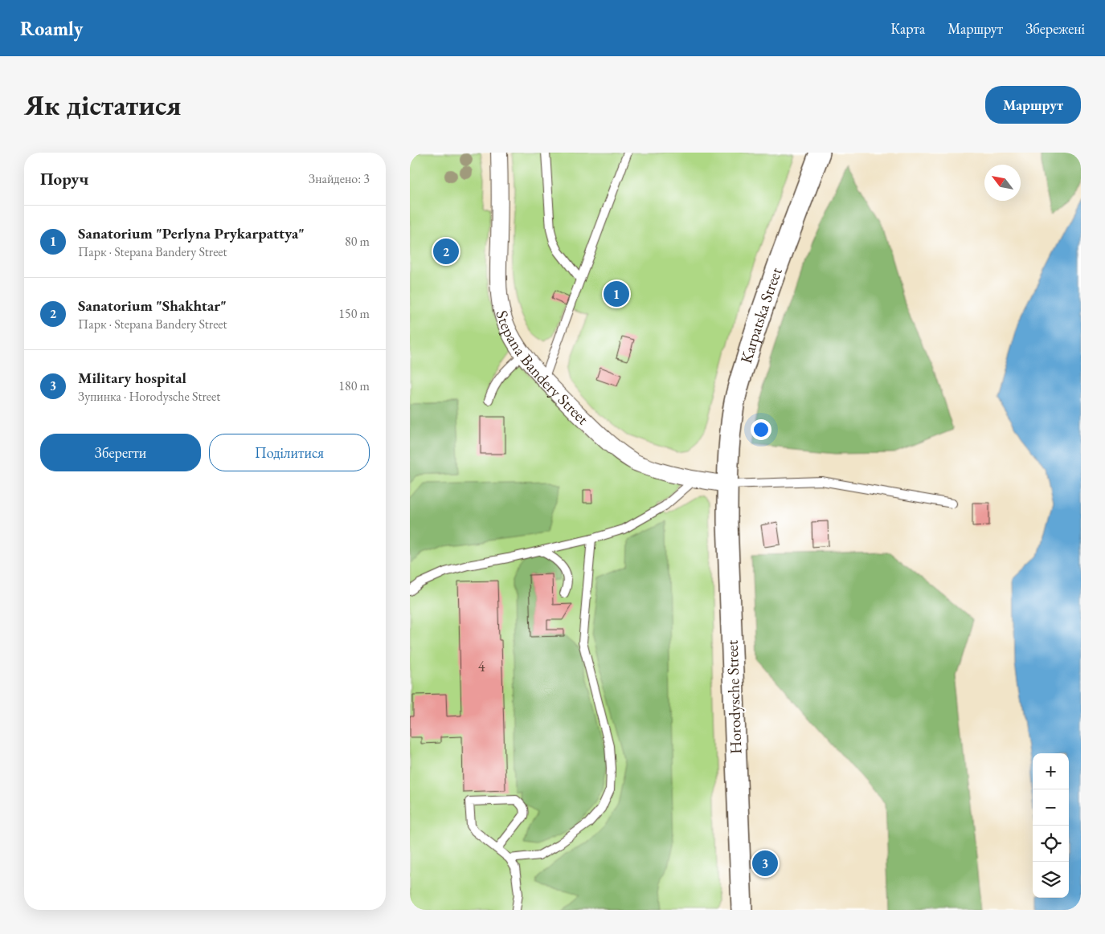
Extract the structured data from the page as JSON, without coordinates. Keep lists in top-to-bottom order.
{
  "streets": {
    "street": ["Karpatska Street", "Stepana Bandery Street", "Horodysche Street"]
  },
  "crossings": [
    ["Karpatska Street", "Stepana Bandery Street"],
    ["Karpatska Street", "Horodysche Street"],
    ["Stepana Bandery Street", "Horodysche Street"]
  ],
  "house_numbers": ["4"],
  "north": "top left",
  "page": {
    "header": "Roamly",
    "nav": ["Карта", "Маршрут", "Збережені"],
    "buttons": [
      "Маршрут",
      ["Зберегти", "Поділитися"]
    ],
    "title": "Як дістатися",
    "heading": ["Поруч", "Знайдено: 3"],
    "list": [
      {
        "mark": "1",
        "name": "Sanatorium \"Perlyna Prykarpattya\"",
        "note": "Парк · Stepana Bandery Street",
        "value": "80 m"
      },
      {
        "mark": "2",
        "name": "Sanatorium \"Shakhtar\"",
        "note": "Парк · Stepana Bandery Street",
        "value": "150 m"
      },
      {
        "mark": "3",
        "name": "Military hospital",
        "note": "Зупинка · Horodysche Street",
        "value": "180 m"
      }
    ],
    "pins": ["2", "1", "3"],
    "map_buttons": ["+", "−"]
  }
}
